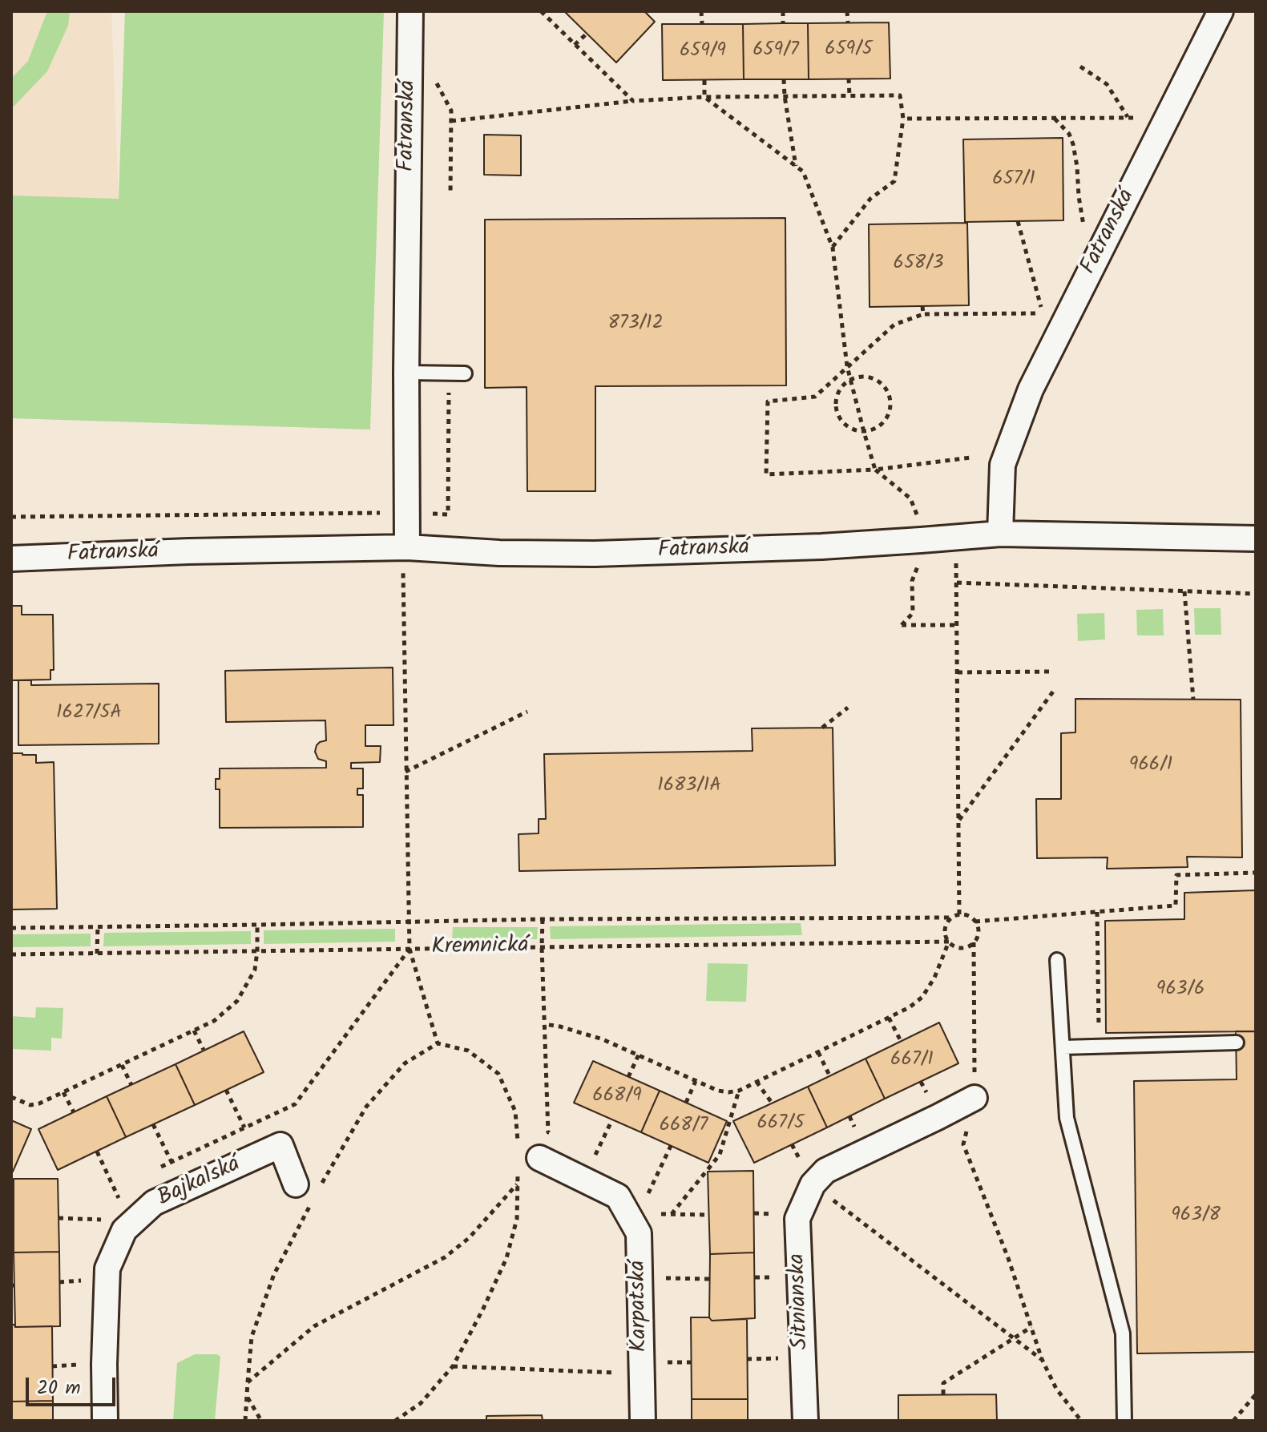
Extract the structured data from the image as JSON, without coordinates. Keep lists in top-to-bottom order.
{
  "streets": {
    "street": [
      "Fatranská",
      "Bajkalská",
      "Sitnianska",
      "Karpatská"
    ],
    "path": ["Kremnická"]
  },
  "house_numbers": [
    "659/5",
    "659/7",
    "659/9",
    "657/1",
    "658/3",
    "873/12",
    "1627/5A",
    "966/1",
    "1683/1A",
    "963/6",
    "667/1",
    "668/9",
    "667/5",
    "668/7",
    "963/8"
  ],
  "scale_bar": "20 m"
}
